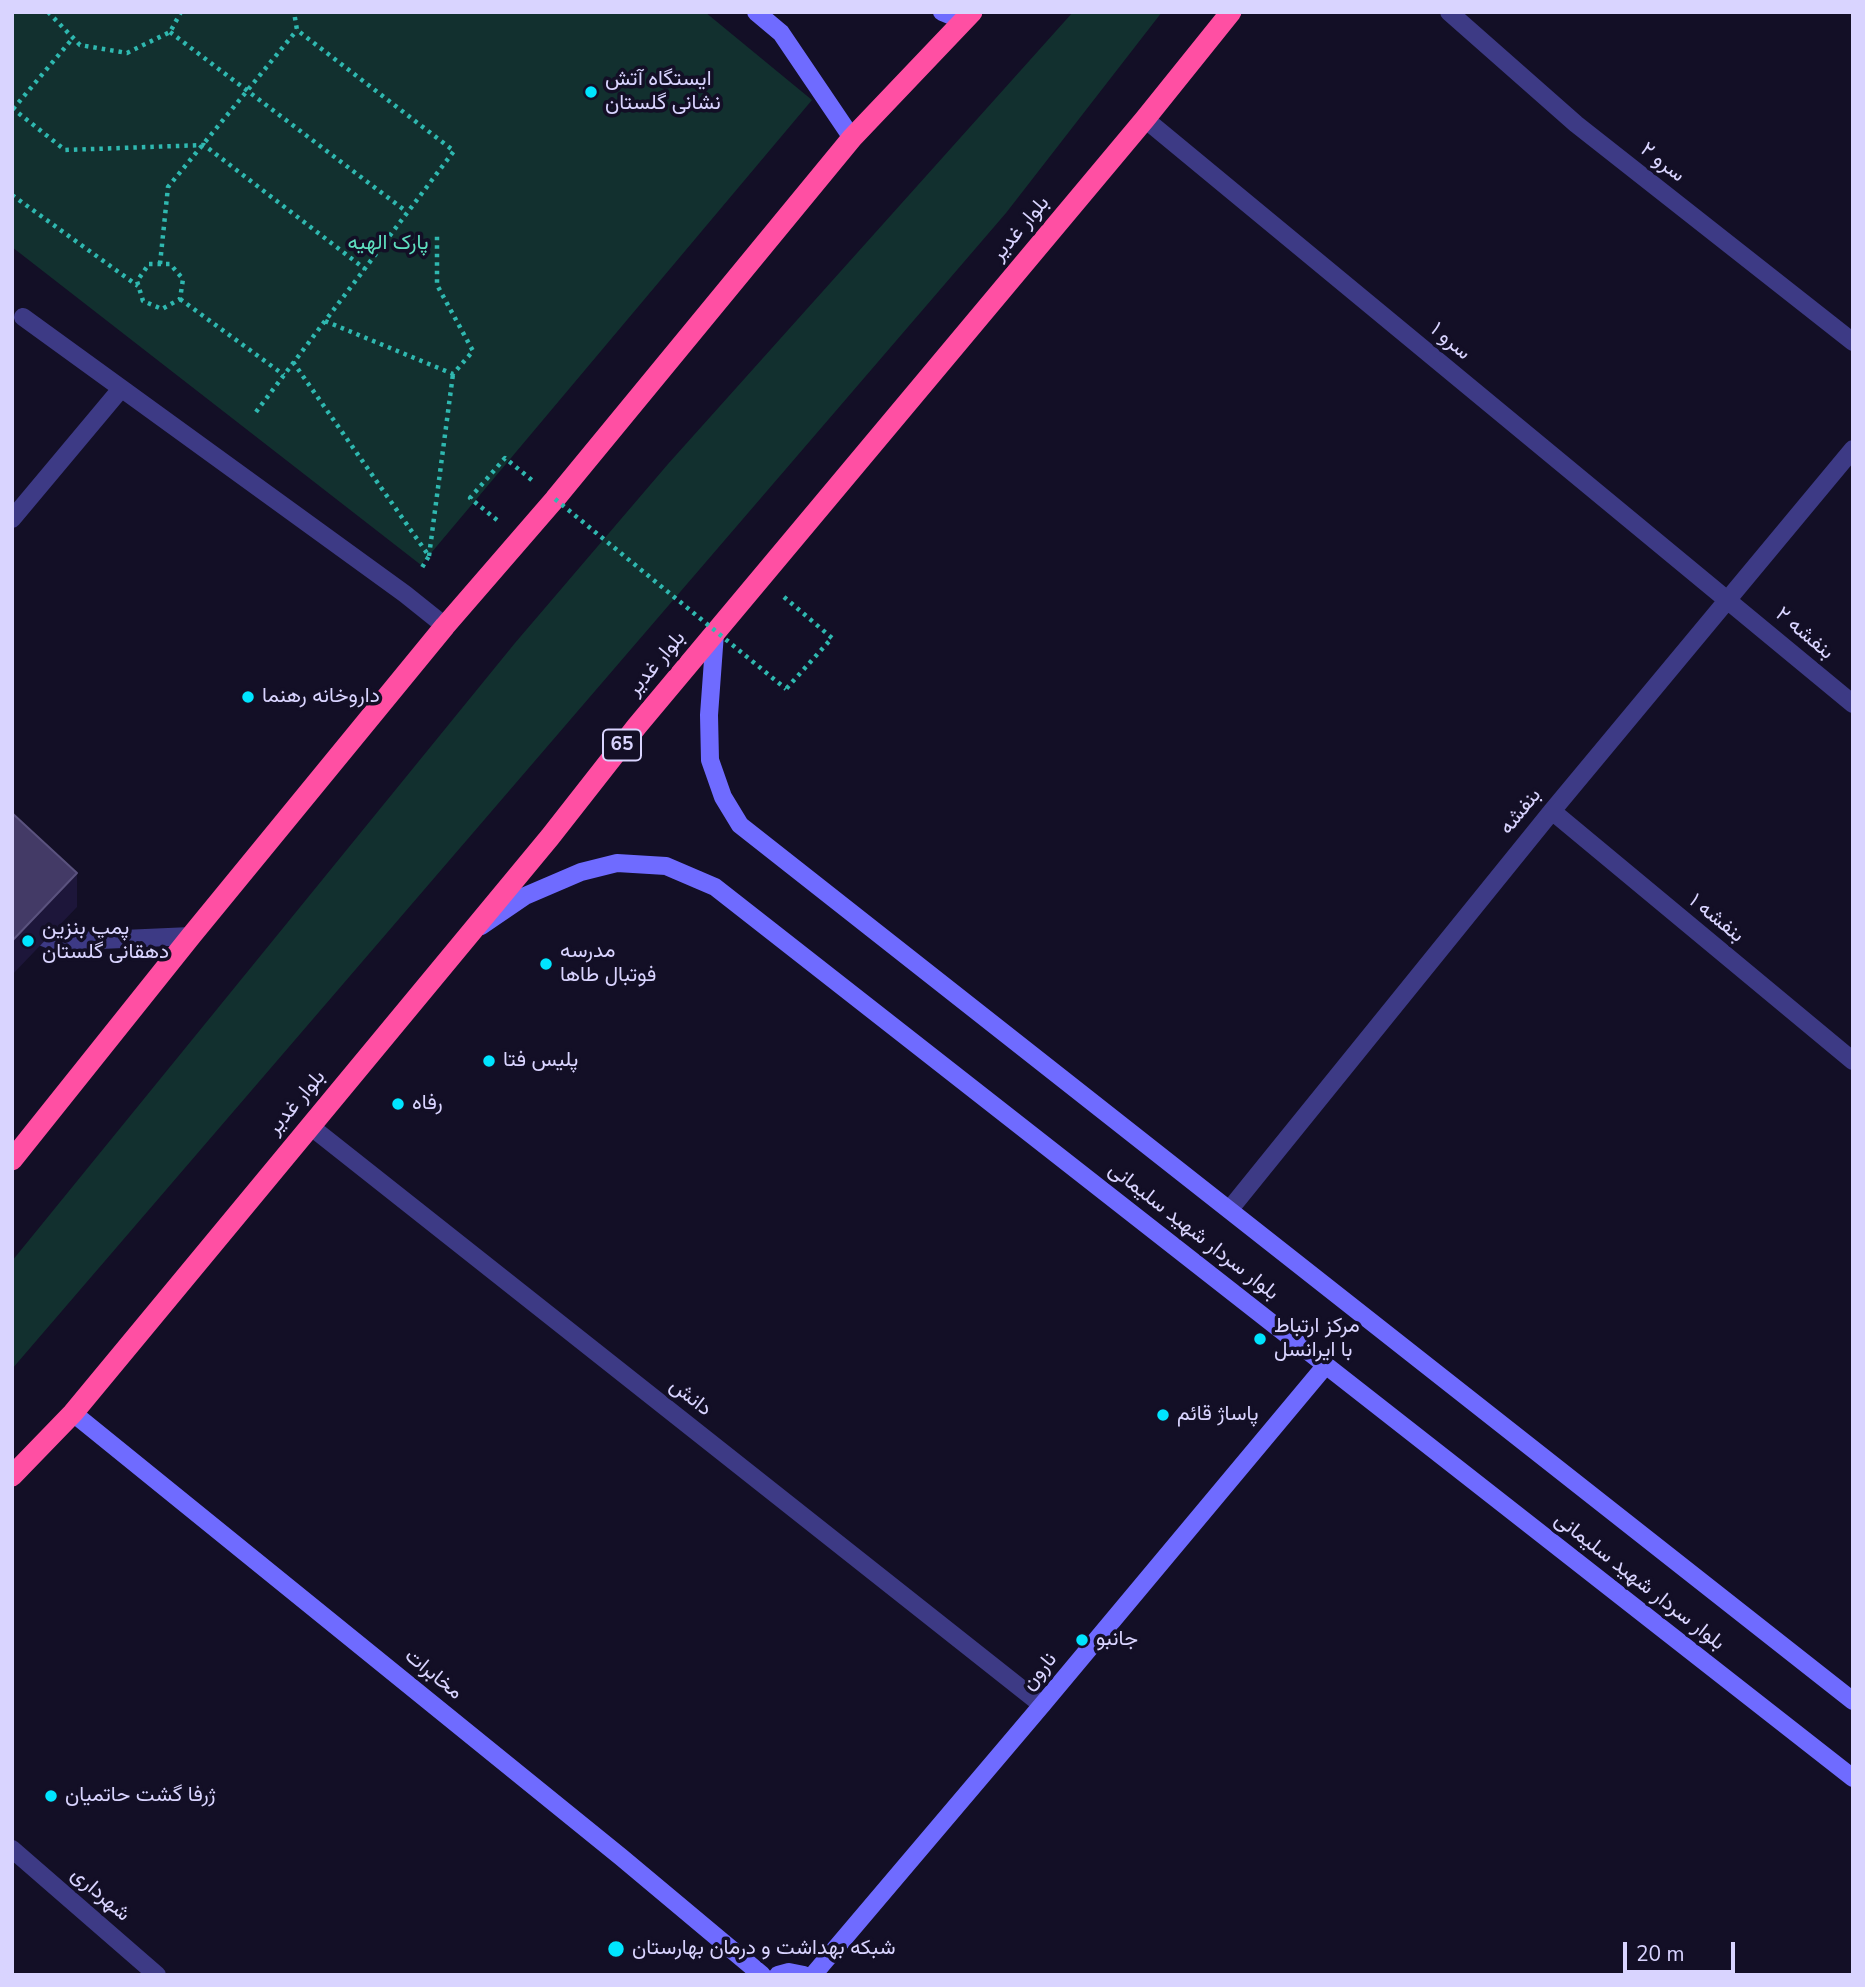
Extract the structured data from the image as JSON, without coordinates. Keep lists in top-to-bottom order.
{
  "streets": {
    "highway": ["بلوار غدیر", "65"],
    "main road": ["بلوار سردار شهید سلیمانی", "نارون", "مخابرات"],
    "street": [
      "سرو ۲",
      "سرو ۱",
      "بنفشه ۲",
      "بنفشه",
      "بنفشه ۱",
      "دانش",
      "شهرداری"
    ]
  },
  "crossings": [
    ["بلوار غدیر", "سرو ۱"],
    ["بلوار غدیر", "بلوار سردار شهید سلیمانی"],
    ["بلوار غدیر", "دانش"],
    ["بلوار غدیر", "مخابرات"],
    ["سرو ۱", "بنفشه ۲"],
    ["سرو ۱", "بنفشه"],
    ["بنفشه ۲", "بنفشه"],
    ["بنفشه", "بنفشه ۱"],
    ["بنفشه", "بلوار سردار شهید سلیمانی"],
    ["بلوار سردار شهید سلیمانی", "نارون"],
    ["دانش", "نارون"]
  ],
  "parks": ["پارک الهیه"],
  "places": [
    "ایستگاه آتش نشانی گلستان",
    "داروخانه رهنما",
    "پمپ بنزین دهقانی گلستان",
    "مدرسه فوتبال طاها",
    "پلیس فتا",
    "رفاه",
    "مرکز ارتباط با ایرانسل",
    "پاساژ قائم",
    "جانبو",
    "ژرفا گشت حاتمیان",
    "شبکه بهداشت و درمان بهارستان"
  ],
  "scale_bar": "20 m"
}
